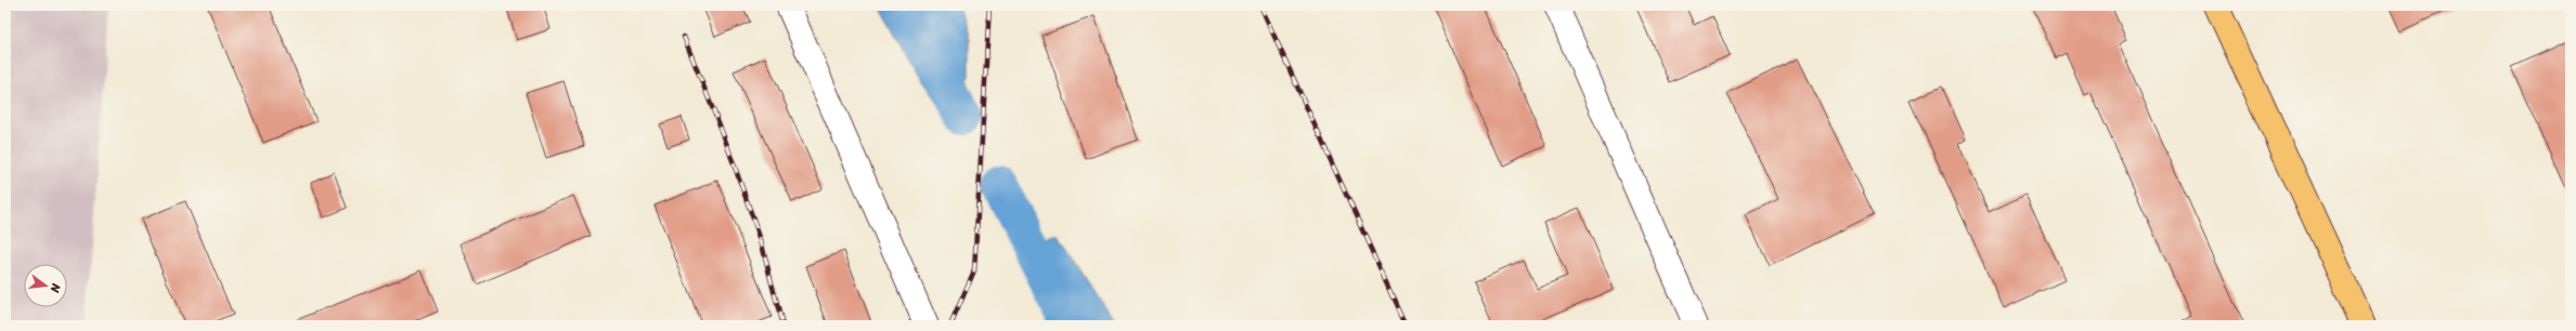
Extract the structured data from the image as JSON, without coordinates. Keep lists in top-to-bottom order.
{
  "north": "right"
}
